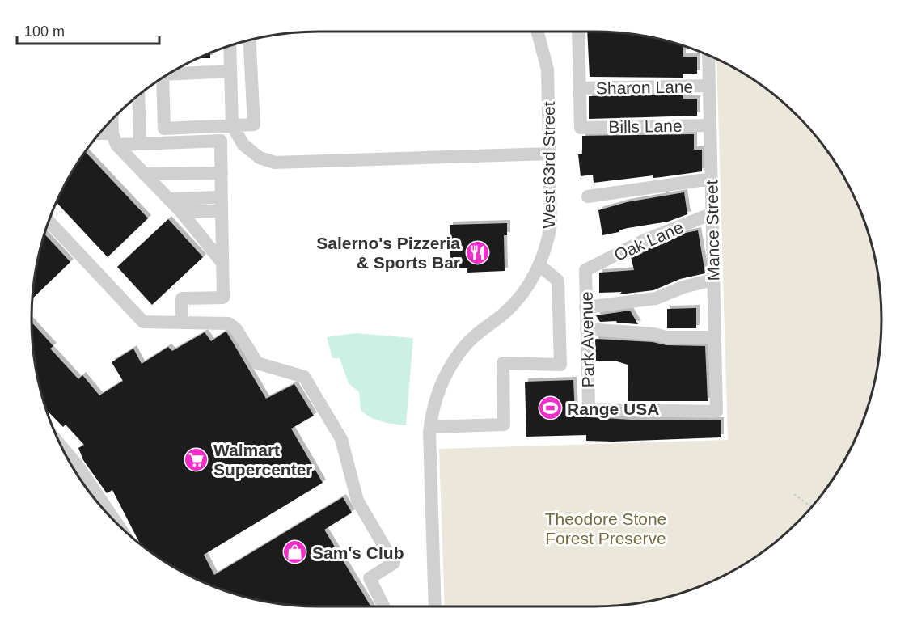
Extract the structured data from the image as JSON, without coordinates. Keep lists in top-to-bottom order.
{
  "streets": {
    "street": [
      "Sharon Lane",
      "Bills Lane",
      "West 63rd Street",
      "Mance Street",
      "Oak Lane",
      "Park Avenue"
    ]
  },
  "crossings": [
    ["Sharon Lane", "Bills Lane"],
    ["Sharon Lane", "Mance Street"],
    ["Bills Lane", "Mance Street"],
    ["Mance Street", "Oak Lane"],
    ["Mance Street", "Park Avenue"],
    ["Oak Lane", "Park Avenue"]
  ],
  "parks": ["Theodore Stone Forest Preserve"],
  "places": {
    "restaurant": ["Salerno's Pizzeria & Sports Bar"],
    "sports": ["Range USA"],
    "supermarket": ["Walmart Supercenter"],
    "shop": ["Sam's Club"]
  },
  "scale_bar": "100 m"
}
